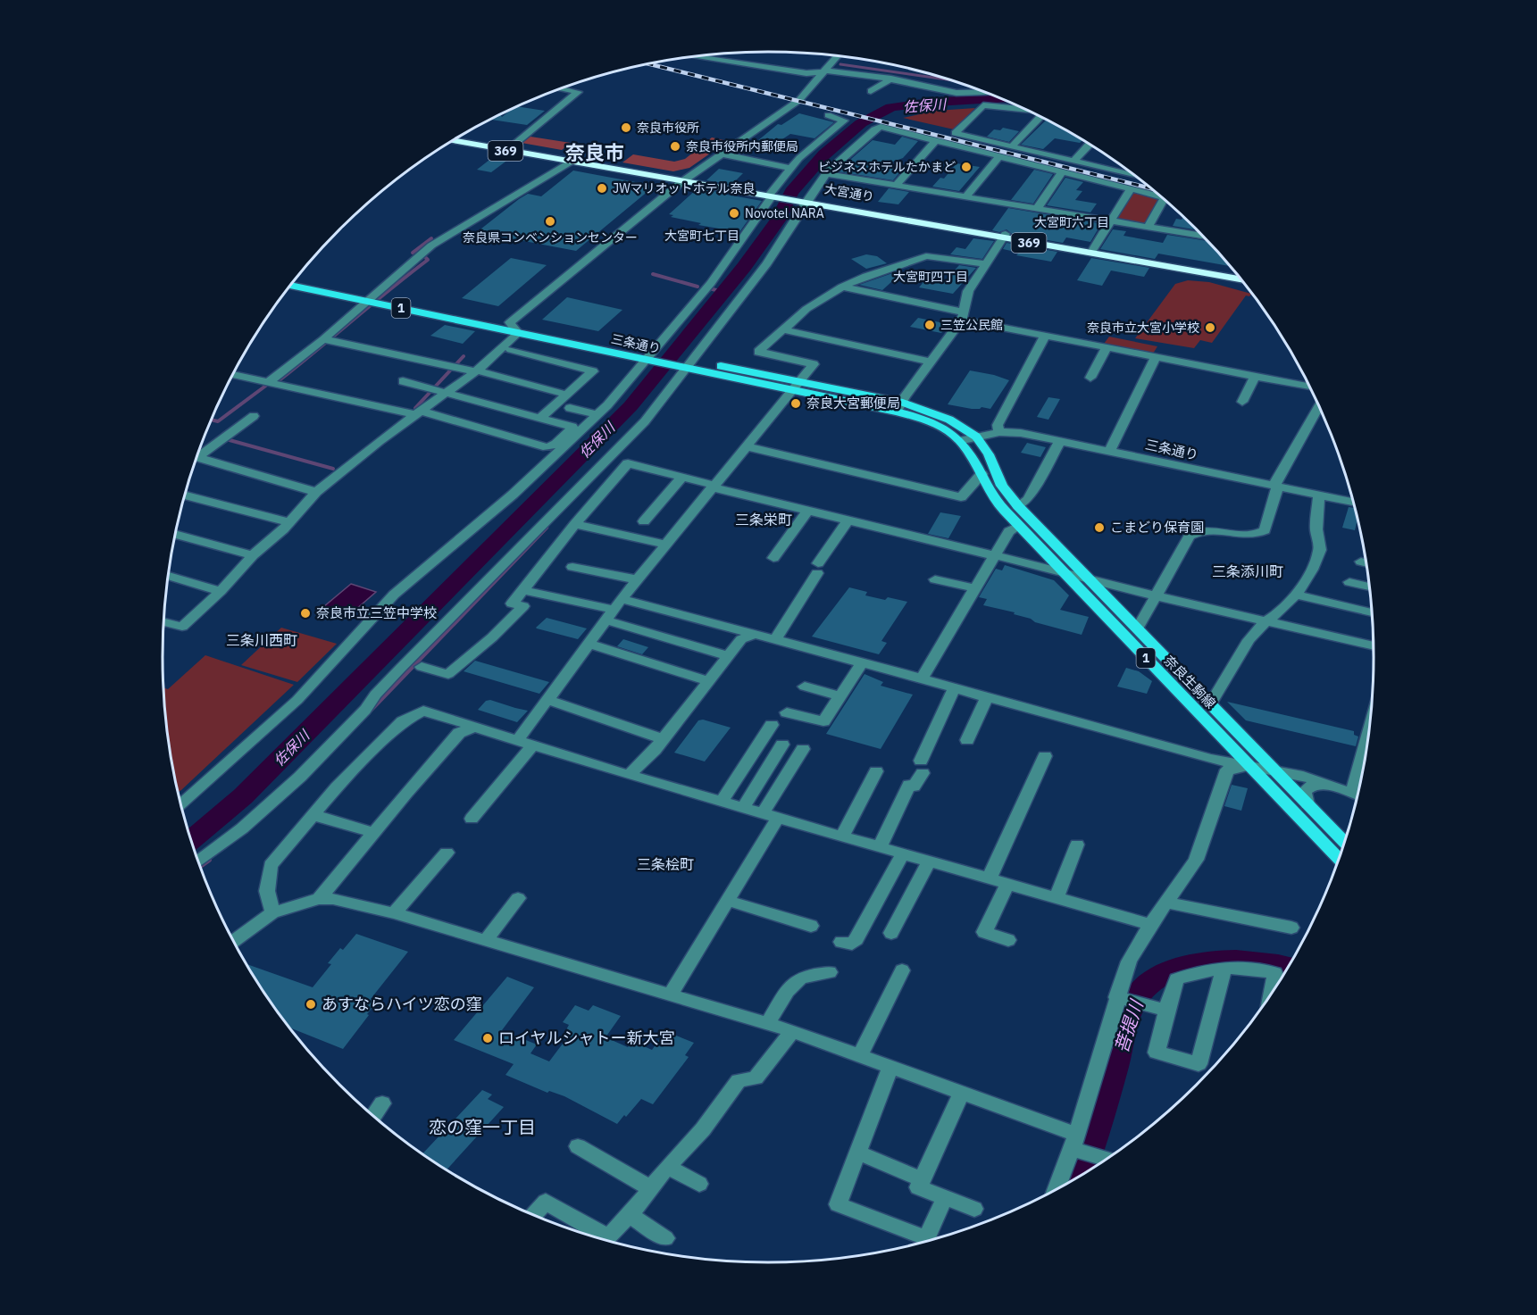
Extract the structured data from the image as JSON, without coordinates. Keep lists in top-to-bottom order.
{
  "streets": {
    "highway": ["369", "大宮通り"],
    "main road": ["1", "三条通り", "奈良生駒線"]
  },
  "crossings": [
    ["三条通り", "奈良生駒線"]
  ],
  "districts": [
    "奈良市",
    "大宮町六丁目",
    "大宮町七丁目",
    "大宮町四丁目",
    "三条栄町",
    "三条添川町",
    "三条川西町",
    "三条桧町",
    "恋の窪一丁目"
  ],
  "water": ["佐保川", "菩提川"],
  "places": [
    "奈良市役所",
    "奈良市役所内郵便局",
    "ビジネスホテルたかまど",
    "JWマリオットホテル奈良",
    "Novotel NARA",
    "奈良県コンベンションセンター",
    "三笠公民館",
    "奈良市立大宮小学校",
    "奈良大宮郵便局",
    "こまどり保育園",
    "奈良市立三笠中学校",
    "あすならハイツ恋の窪",
    "ロイヤルシャトー新大宮"
  ]
}
